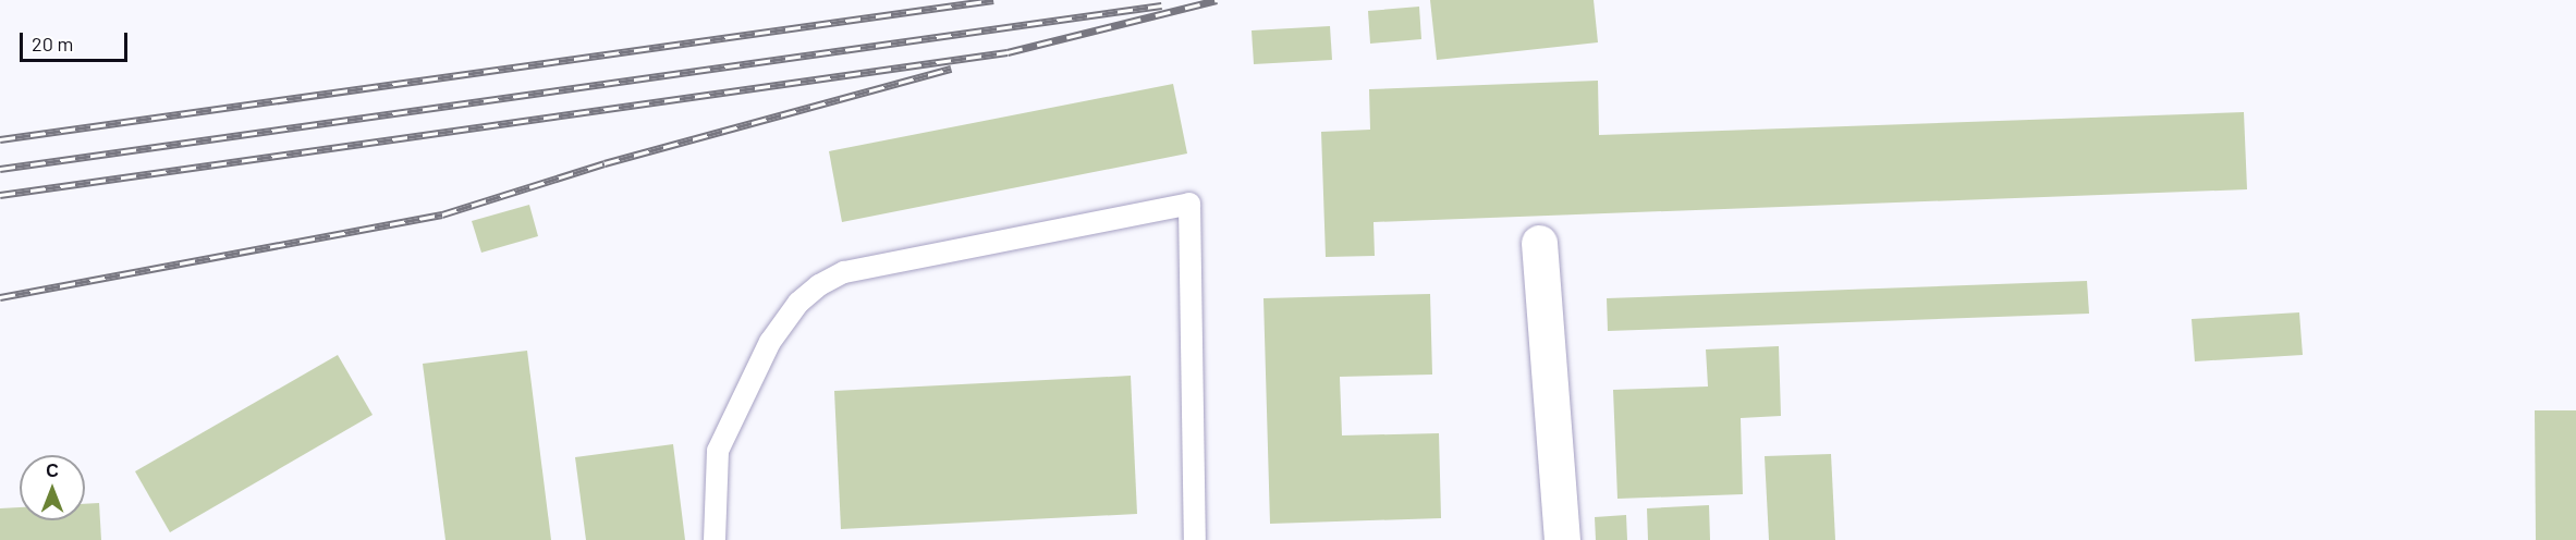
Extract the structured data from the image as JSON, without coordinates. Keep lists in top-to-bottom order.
{
  "scale_bar": "20 m",
  "north": "top"
}
